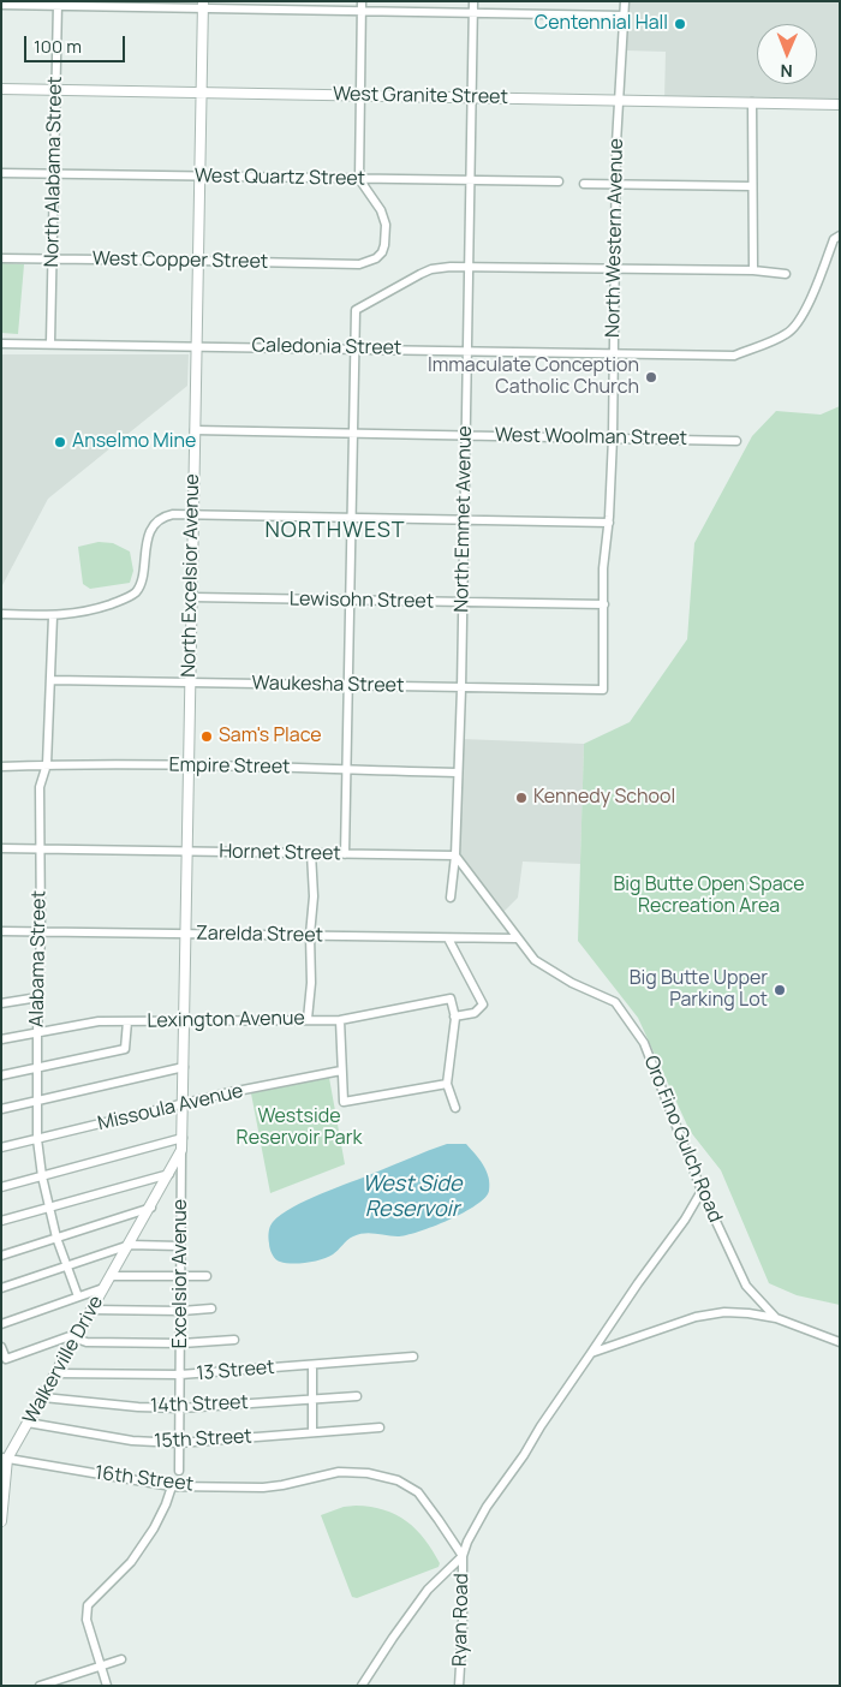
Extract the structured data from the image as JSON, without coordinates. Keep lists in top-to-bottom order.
{
  "streets": {
    "street": [
      "West Granite Street",
      "North Alabama Street",
      "West Quartz Street",
      "North Western Avenue",
      "West Copper Street",
      "Caledonia Street",
      "West Woolman Street",
      "North Emmet Avenue",
      "North Excelsior Avenue",
      "Lewisohn Street",
      "Waukesha Street",
      "Empire Street",
      "Hornet Street",
      "Zarelda Street",
      "Alabama Street",
      "Lexington Avenue",
      "Missoula Avenue",
      "Oro Fino Gulch Road",
      "Excelsior Avenue",
      "Walkerville Drive",
      "13 Street",
      "14th Street",
      "15th Street",
      "16th Street",
      "Ryan Road"
    ]
  },
  "crossings": [
    ["West Granite Street", "North Alabama Street"],
    ["West Granite Street", "North Western Avenue"],
    ["West Granite Street", "North Emmet Avenue"],
    ["West Granite Street", "North Excelsior Avenue"],
    ["North Alabama Street", "West Quartz Street"],
    ["North Alabama Street", "West Copper Street"],
    ["North Alabama Street", "Caledonia Street"],
    ["West Quartz Street", "West Copper Street"],
    ["West Quartz Street", "North Emmet Avenue"],
    ["West Quartz Street", "North Excelsior Avenue"],
    ["North Western Avenue", "Caledonia Street"],
    ["North Western Avenue", "West Woolman Street"],
    ["North Western Avenue", "Lewisohn Street"],
    ["North Western Avenue", "Waukesha Street"],
    ["West Copper Street", "North Excelsior Avenue"],
    ["Caledonia Street", "North Emmet Avenue"],
    ["Caledonia Street", "North Excelsior Avenue"],
    ["West Woolman Street", "North Emmet Avenue"],
    ["West Woolman Street", "North Excelsior Avenue"],
    ["North Emmet Avenue", "Lewisohn Street"],
    ["North Emmet Avenue", "Waukesha Street"],
    ["North Emmet Avenue", "Empire Street"],
    ["North Emmet Avenue", "Hornet Street"],
    ["North Excelsior Avenue", "Lewisohn Street"],
    ["North Excelsior Avenue", "Waukesha Street"],
    ["North Excelsior Avenue", "Empire Street"],
    ["North Excelsior Avenue", "Hornet Street"],
    ["North Excelsior Avenue", "Zarelda Street"],
    ["North Excelsior Avenue", "Lexington Avenue"],
    ["North Excelsior Avenue", "Missoula Avenue"],
    ["North Excelsior Avenue", "Excelsior Avenue"],
    ["North Excelsior Avenue", "Walkerville Drive"],
    ["Waukesha Street", "Alabama Street"],
    ["Empire Street", "Alabama Street"],
    ["Hornet Street", "Alabama Street"],
    ["Zarelda Street", "Alabama Street"],
    ["Zarelda Street", "Oro Fino Gulch Road"],
    ["Alabama Street", "Lexington Avenue"],
    ["Alabama Street", "Missoula Avenue"],
    ["Excelsior Avenue", "Walkerville Drive"],
    ["Excelsior Avenue", "13 Street"],
    ["Excelsior Avenue", "14th Street"],
    ["Excelsior Avenue", "15th Street"],
    ["Walkerville Drive", "13 Street"],
    ["Walkerville Drive", "14th Street"],
    ["Walkerville Drive", "15th Street"],
    ["Walkerville Drive", "16th Street"],
    ["16th Street", "Ryan Road"]
  ],
  "districts": ["NORTHWEST"],
  "water": ["West Side Reservoir"],
  "parks": ["Big Butte Open Space Recreation Area", "Westside Reservoir Park"],
  "places": [
    "Centennial Hall",
    "Immaculate Conception Catholic Church",
    "Anselmo Mine",
    "Sam's Place",
    "Kennedy School",
    "Big Butte Upper Parking Lot"
  ],
  "scale_bar": "100 m",
  "north": "bottom"
}
